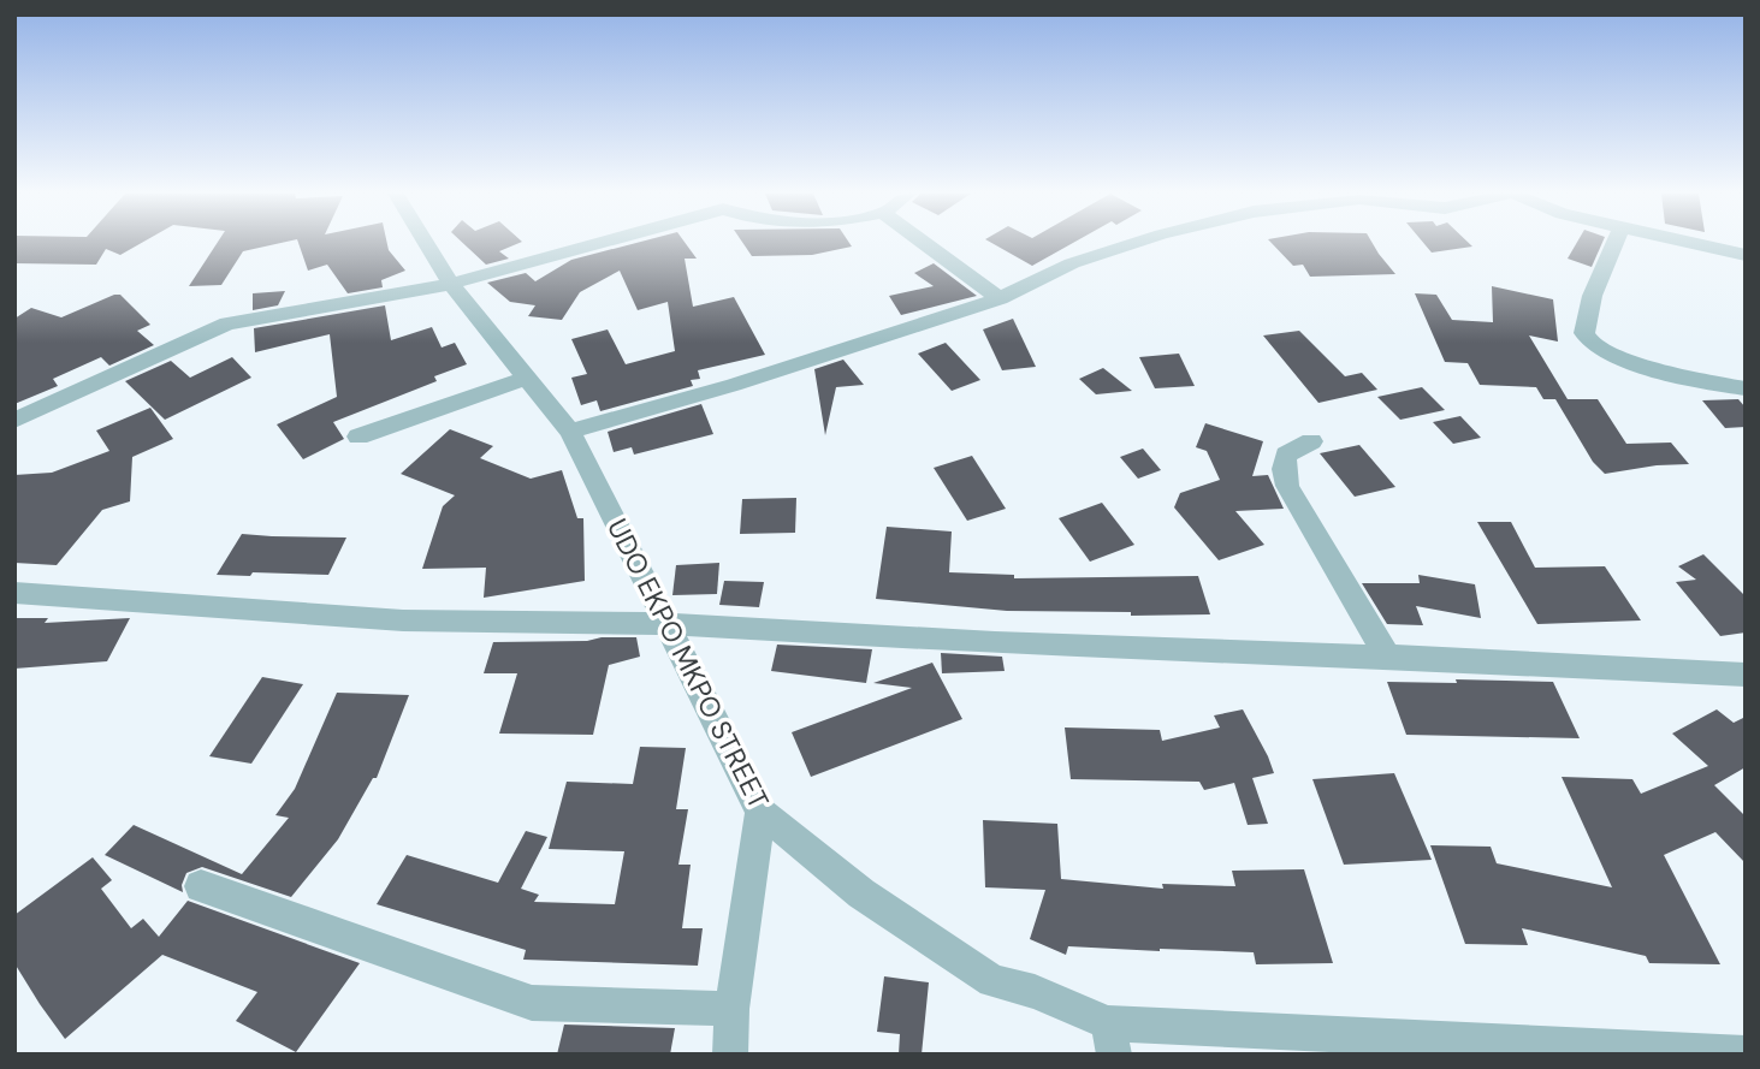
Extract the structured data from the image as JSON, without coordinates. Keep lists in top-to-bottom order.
{
  "streets": {
    "street": ["UDO EKPO MKPO STREET"]
  }
}
